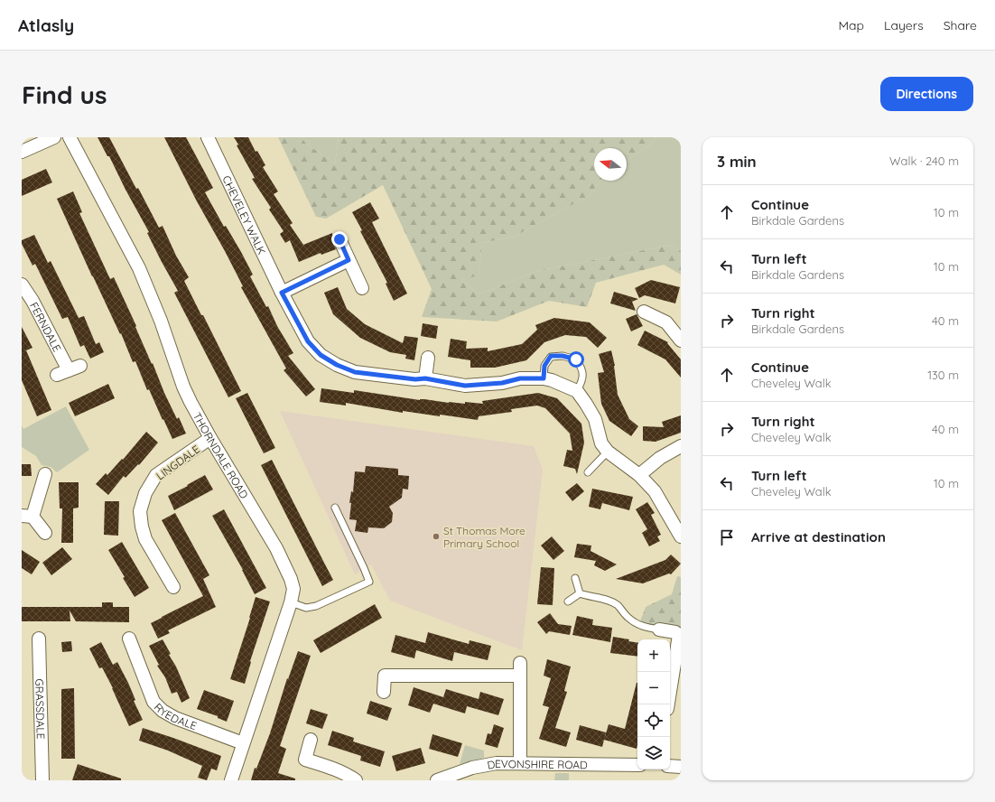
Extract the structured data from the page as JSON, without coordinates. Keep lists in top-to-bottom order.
{
  "streets": {
    "street": [
      "CHEVELEY WALK",
      "FERNDALE",
      "THORNDALE ROAD",
      "LINGDALE",
      "GRASSDALE",
      "RYEDALE",
      "DEVONSHIRE ROAD"
    ]
  },
  "crossings": [
    ["THORNDALE ROAD", "LINGDALE"],
    ["THORNDALE ROAD", "RYEDALE"]
  ],
  "places": ["St Thomas More Primary School"],
  "north": "left",
  "page": {
    "header": "Atlasly",
    "nav": ["Map", "Layers", "Share"],
    "buttons": "Directions",
    "title": "Find us",
    "heading": ["3 min", "Walk · 240 m"],
    "list": [
      ["Continue", "Birkdale Gardens", "10 m"],
      ["Turn left", "Birkdale Gardens", "10 m"],
      ["Turn right", "Birkdale Gardens", "40 m"],
      ["Continue", "Cheveley Walk", "130 m"],
      ["Turn right", "Cheveley Walk", "40 m"],
      ["Turn left", "Cheveley Walk", "10 m"],
      "Arrive at destination"
    ],
    "map_buttons": ["+", "−"]
  }
}
